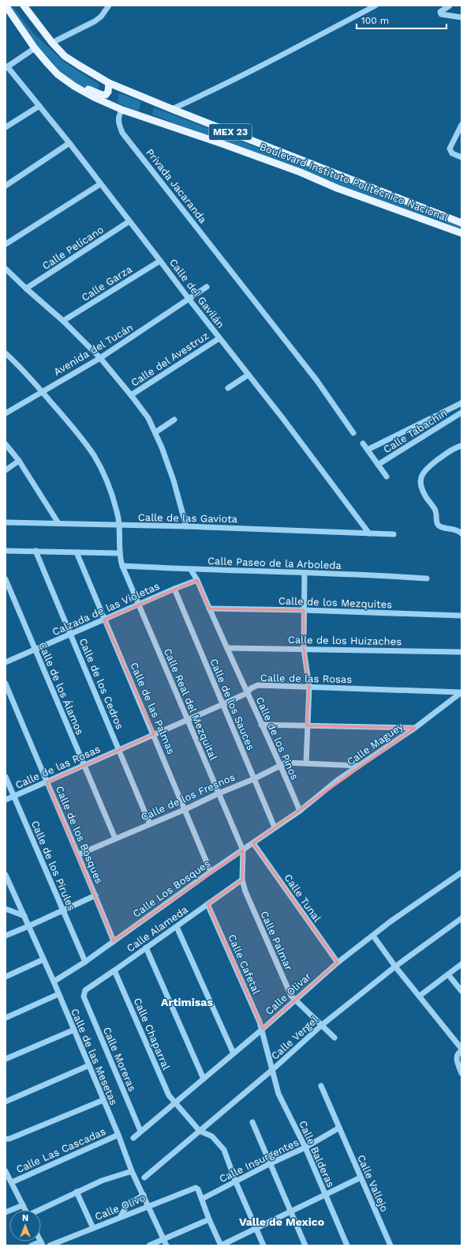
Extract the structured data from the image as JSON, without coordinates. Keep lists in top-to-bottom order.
{
  "streets": {
    "main road": ["MEX 23", "Boulevard Instituto Politécnico Nacional"],
    "street": [
      "Privada Jacaranda",
      "Calle Pelícano",
      "Calle Garza",
      "Calle del Gavilán",
      "Avenida del Tucán",
      "Calle del Avestruz",
      "Calle Tabachín",
      "Calle de las Gaviota",
      "Calle Paseo de la Arboleda",
      "Calle de los Mezquites",
      "Calzada de las Violetas",
      "Calle de los Huizaches",
      "Calle de las Rosas",
      "Calle de los Cedros",
      "Calle de los Álamos",
      "Calle Real del Mezquital",
      "Calle de los Sauces",
      "Calle de las Palmas",
      "Calle de los Pinos",
      "Calle Maguey",
      "Calle de los Fresnos",
      "Calle de los Bosques",
      "Calle de los Pirules",
      "Calle Los Bosques",
      "Calle Tunal",
      "Calle Alameda",
      "Calle Palmar",
      "Calle Cafetal",
      "Calle Olivar",
      "Calle Chaparral",
      "Calle Vergel",
      "Calle de las Mesetas",
      "Calle Moreras",
      "Calle Las Cascadas",
      "Calle Balderas",
      "Calle Insurgentes",
      "Calle Vallejo",
      "Calle Olivo"
    ]
  },
  "crossings": [
    ["Boulevard Instituto Politécnico Nacional", "Privada Jacaranda"],
    ["Calle Pelícano", "Calle del Gavilán"],
    ["Calle Garza", "Calle del Gavilán"],
    ["Calle del Gavilán", "Avenida del Tucán"],
    ["Calle del Gavilán", "Calle del Avestruz"],
    ["Calle del Gavilán", "Calle de las Gaviota"],
    ["Avenida del Tucán", "Calle Real del Mezquital"],
    ["Calle de las Gaviota", "Calle Real del Mezquital"],
    ["Calle Paseo de la Arboleda", "Calle Real del Mezquital"],
    ["Calle Paseo de la Arboleda", "Calle de los Pinos"],
    ["Calle de los Mezquites", "Calle de los Pinos"],
    ["Calzada de las Violetas", "Calle de los Cedros"],
    ["Calzada de las Violetas", "Calle de los Álamos"],
    ["Calzada de las Violetas", "Calle Real del Mezquital"],
    ["Calzada de las Violetas", "Calle de los Sauces"],
    ["Calzada de las Violetas", "Calle de las Palmas"],
    ["Calzada de las Violetas", "Calle de los Pinos"],
    ["Calle de los Huizaches", "Calle de los Pinos"],
    ["Calle de las Rosas", "Calle de los Cedros"],
    ["Calle de las Rosas", "Calle de los Álamos"],
    ["Calle de las Rosas", "Calle Real del Mezquital"],
    ["Calle de las Rosas", "Calle de los Sauces"],
    ["Calle de las Rosas", "Calle de las Palmas"],
    ["Calle de las Rosas", "Calle de los Pinos"],
    ["Calle de las Rosas", "Calle Maguey"],
    ["Calle de las Rosas", "Calle de los Bosques"],
    ["Calle de las Rosas", "Calle de los Pirules"],
    ["Calle de los Cedros", "Calle de los Fresnos"],
    ["Calle de los Álamos", "Calle de los Fresnos"],
    ["Calle Real del Mezquital", "Calle de los Fresnos"],
    ["Calle Real del Mezquital", "Calle Los Bosques"],
    ["Calle Real del Mezquital", "Calle Palmar"],
    ["Calle de los Sauces", "Calle de los Fresnos"],
    ["Calle de los Sauces", "Calle Los Bosques"],
    ["Calle de las Palmas", "Calle de los Fresnos"],
    ["Calle de las Palmas", "Calle Los Bosques"],
    ["Calle de los Pinos", "Calle Maguey"],
    ["Calle de los Pinos", "Calle de los Fresnos"],
    ["Calle de los Pinos", "Calle Los Bosques"],
    ["Calle Maguey", "Calle de los Fresnos"],
    ["Calle Maguey", "Calle Los Bosques"],
    ["Calle de los Fresnos", "Calle de los Bosques"],
    ["Calle de los Bosques", "Calle Los Bosques"],
    ["Calle de los Pirules", "Calle Los Bosques"],
    ["Calle Los Bosques", "Calle Tunal"],
    ["Calle Los Bosques", "Calle Palmar"],
    ["Calle Los Bosques", "Calle de las Mesetas"],
    ["Calle Tunal", "Calle Olivar"],
    ["Calle Alameda", "Calle Palmar"],
    ["Calle Alameda", "Calle Cafetal"],
    ["Calle Alameda", "Calle Chaparral"],
    ["Calle Alameda", "Calle Moreras"],
    ["Calle Palmar", "Calle Olivar"],
    ["Calle Palmar", "Calle Vergel"],
    ["Calle Cafetal", "Calle Olivar"],
    ["Calle Cafetal", "Calle Vergel"],
    ["Calle Cafetal", "Calle Balderas"],
    ["Calle Olivar", "Calle Chaparral"],
    ["Calle Olivar", "Calle Moreras"],
    ["Calle Chaparral", "Calle Vergel"],
    ["Calle Vergel", "Calle Balderas"],
    ["Calle de las Mesetas", "Calle Las Cascadas"],
    ["Calle de las Mesetas", "Calle Olivo"],
    ["Calle Balderas", "Calle Insurgentes"],
    ["Calle Insurgentes", "Calle Vallejo"],
    ["Calle Insurgentes", "Calle Olivo"]
  ],
  "districts": ["Artimisas", "Valle de Mexico"],
  "scale_bar": "100 m",
  "north": "top"
}
